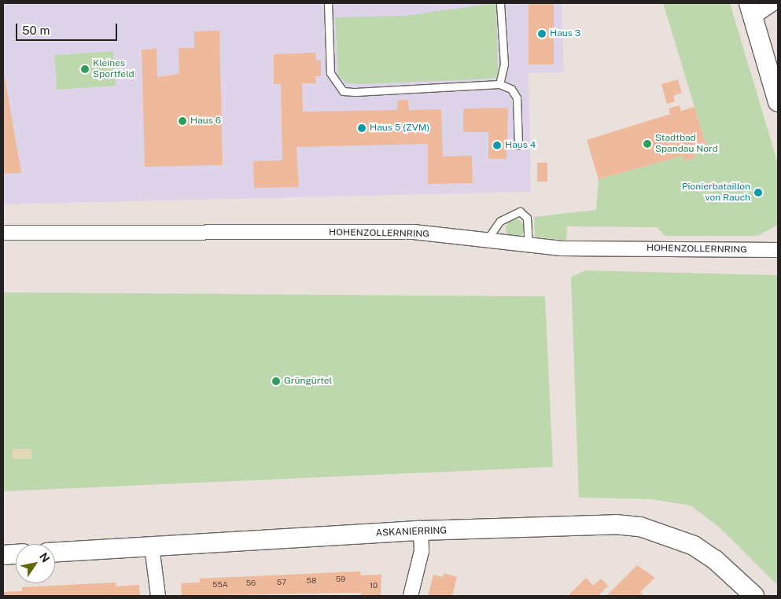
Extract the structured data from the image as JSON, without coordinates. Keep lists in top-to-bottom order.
{
  "streets": {
    "main road": ["ASKANIERRING"],
    "street": ["HOHENZOLLERNRING"]
  },
  "places": [
    "Haus 3",
    "Kleines Sportfeld",
    "Haus 6",
    "Haus 5 (ZVM)",
    "Stadtbad Spandau Nord",
    "Haus 4",
    "Pionierbataillon von Rauch",
    "Grüngürtel"
  ],
  "house_numbers": [
    "59",
    "58",
    "57",
    "56",
    "55A",
    "10"
  ],
  "scale_bar": "50 m",
  "north": "top right"
}
